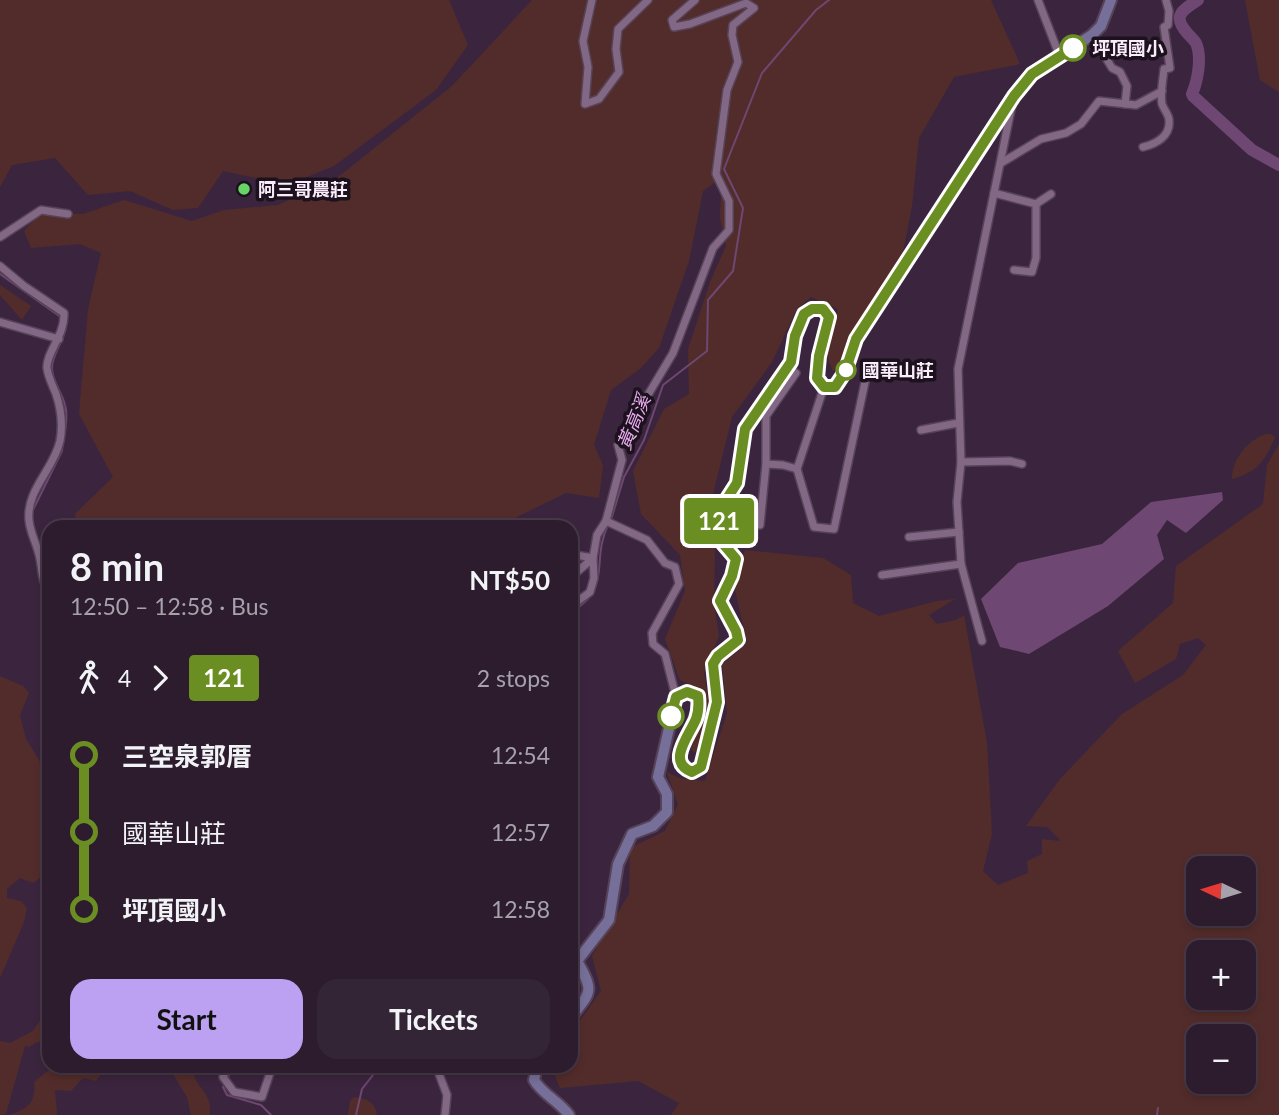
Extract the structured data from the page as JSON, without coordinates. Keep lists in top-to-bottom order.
{
  "water": ["黃高溪"],
  "places": ["坪頂國小", "阿三哥農莊", "國華山莊"],
  "lines": ["bus line 121"],
  "north": "left",
  "page": {
    "on_map": "121",
    "heading": ["8 min", "12:50 – 12:58 · Bus", "NT$50"],
    "legs": ["4", "121", "2 stops"],
    "list": [
      {
        "name": "三空泉郭厝",
        "value": "12:54"
      },
      {
        "name": "國華山莊",
        "value": "12:57"
      },
      {
        "name": "坪頂國小",
        "value": "12:58"
      }
    ],
    "map_buttons": ["+", "−"],
    "buttons": ["Start", "Tickets"]
  }
}
